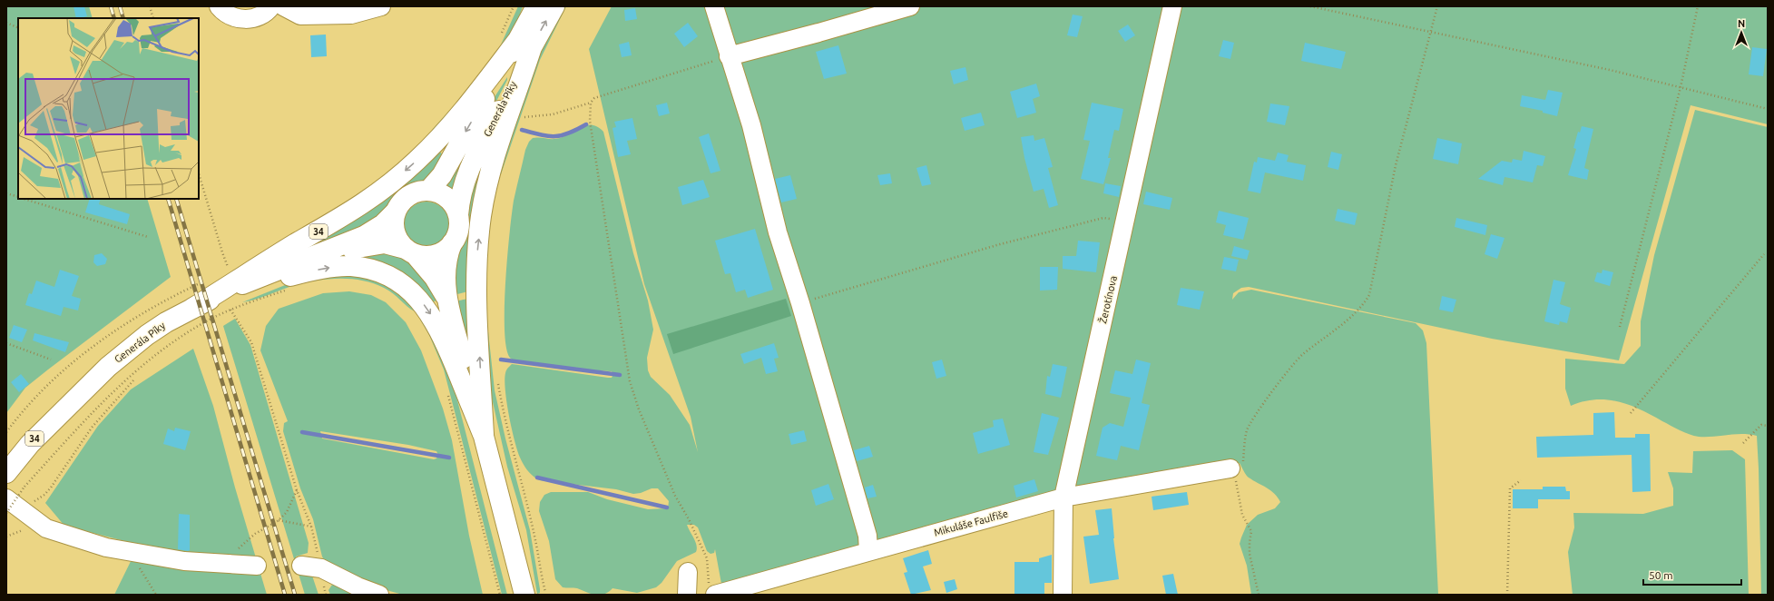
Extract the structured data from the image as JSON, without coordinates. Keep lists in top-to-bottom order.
{
  "streets": {
    "main road": ["Generála Píky", "34"],
    "street": ["Žerotínova", "Mikuláše Faulfiše"]
  },
  "crossings": [
    ["Generála Píky", "34"],
    ["Žerotínova", "Mikuláše Faulfiše"]
  ],
  "scale_bar": "50 m",
  "north": "top"
}
